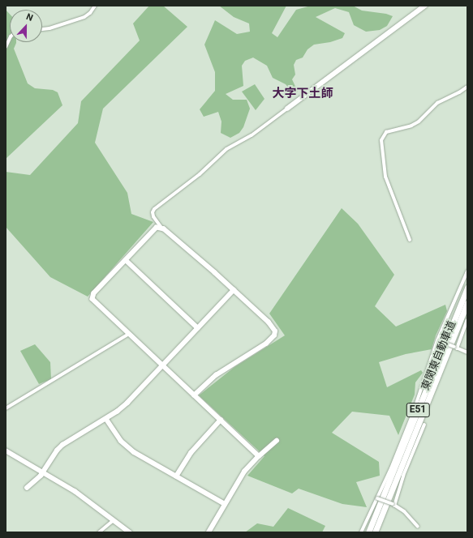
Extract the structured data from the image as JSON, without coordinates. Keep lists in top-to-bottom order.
{
  "streets": {
    "highway": ["東関東自動車道", "E51"]
  },
  "districts": ["大字下土師"],
  "north": "top"
}
